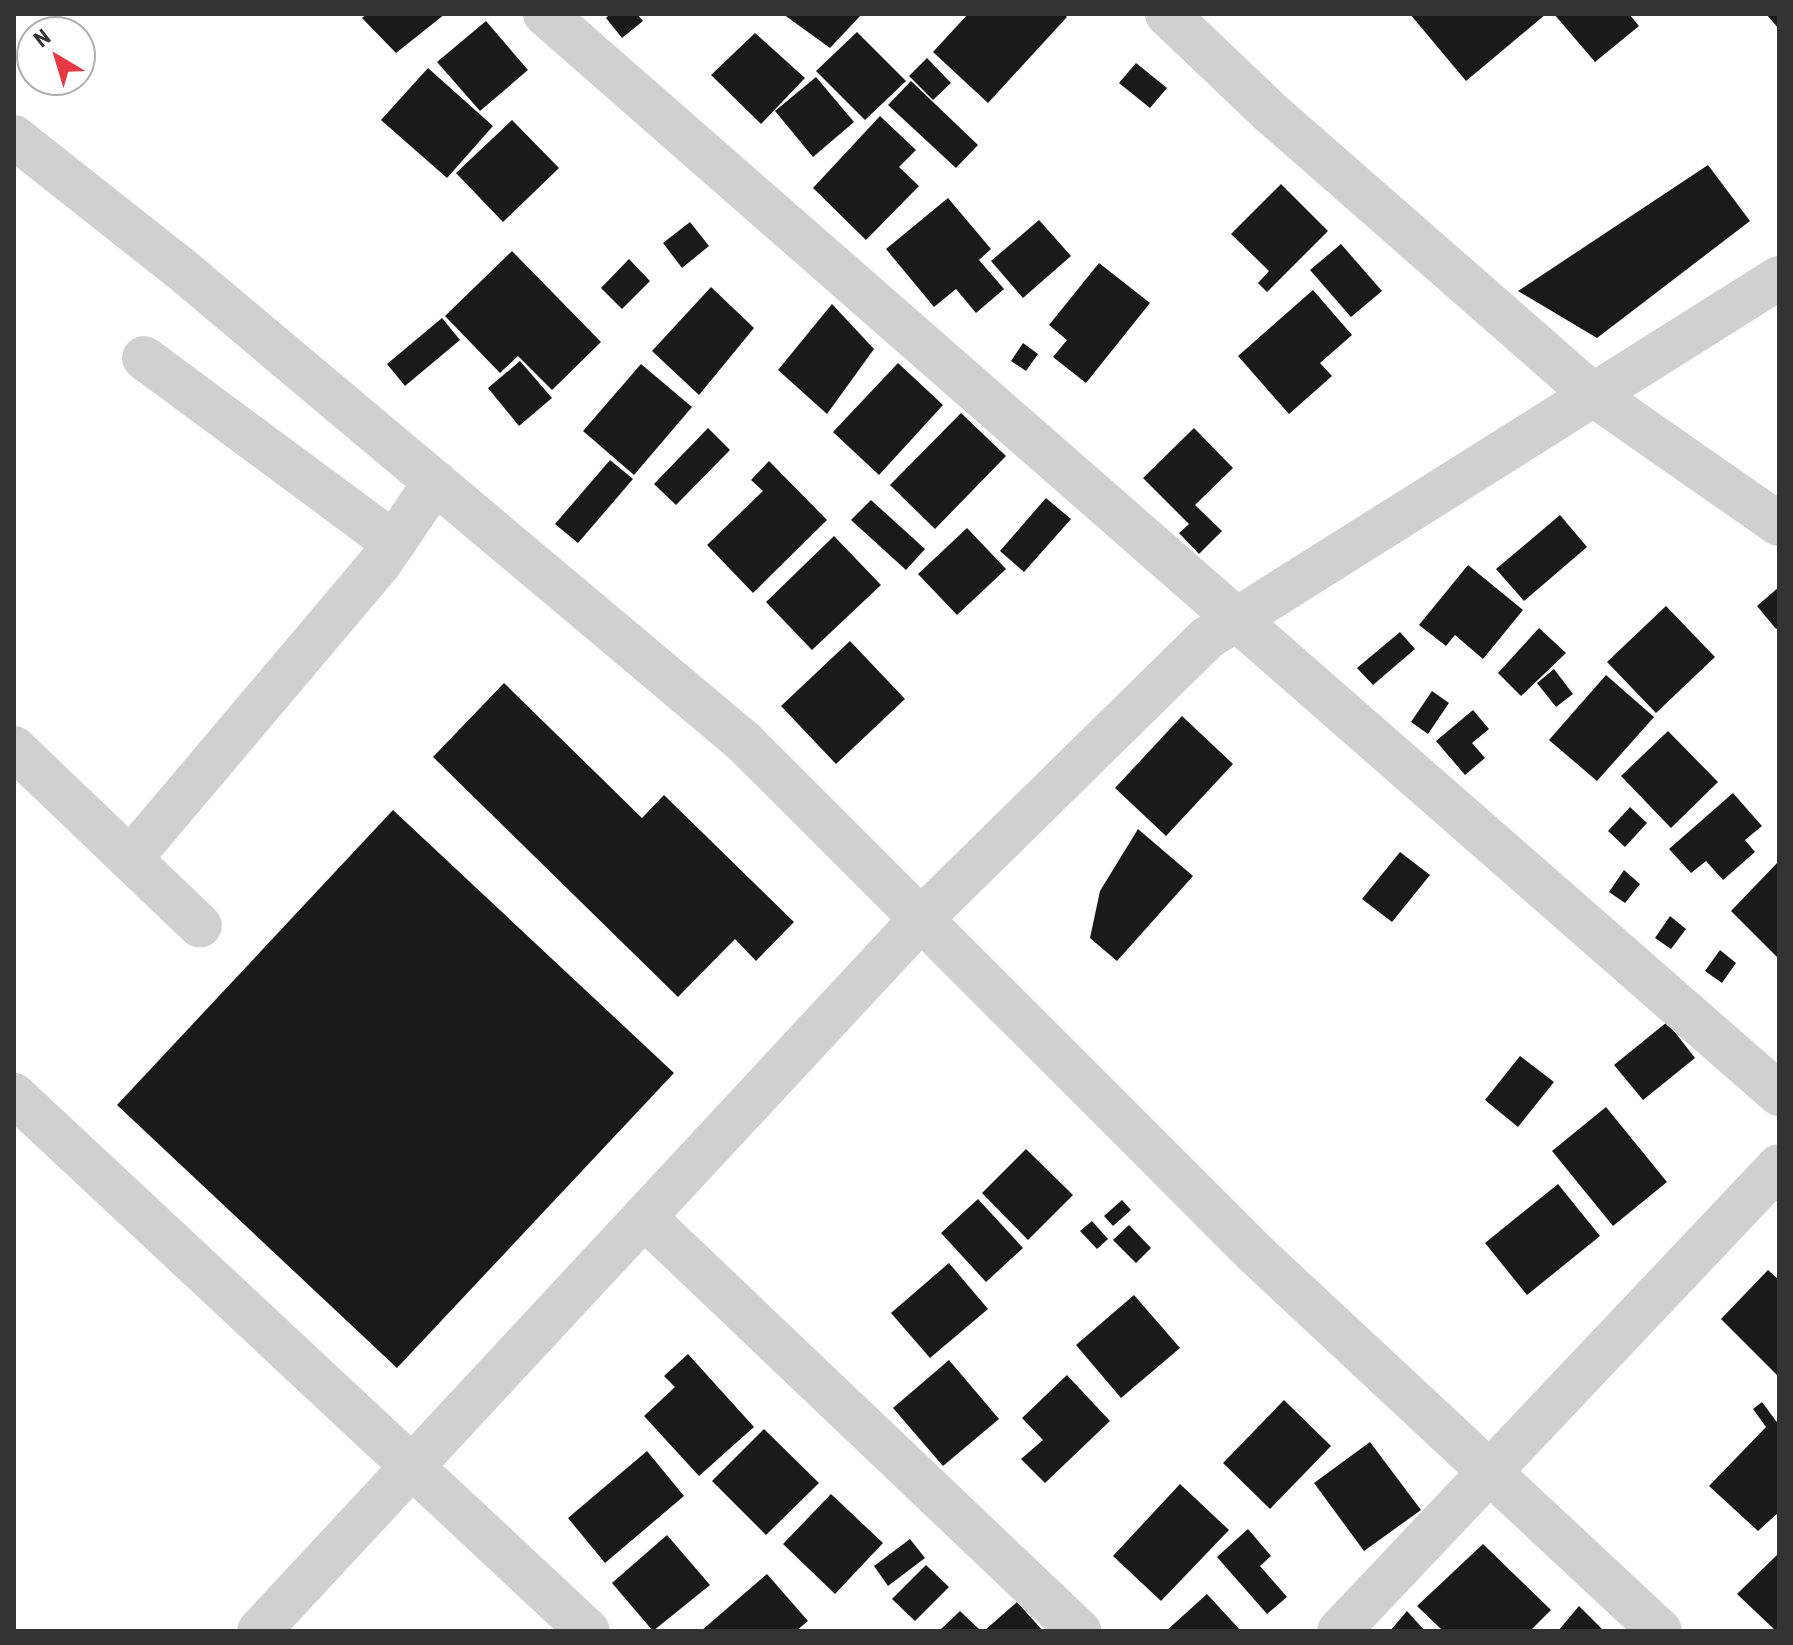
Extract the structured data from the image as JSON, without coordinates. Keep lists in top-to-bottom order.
{
  "north": "top left"
}
